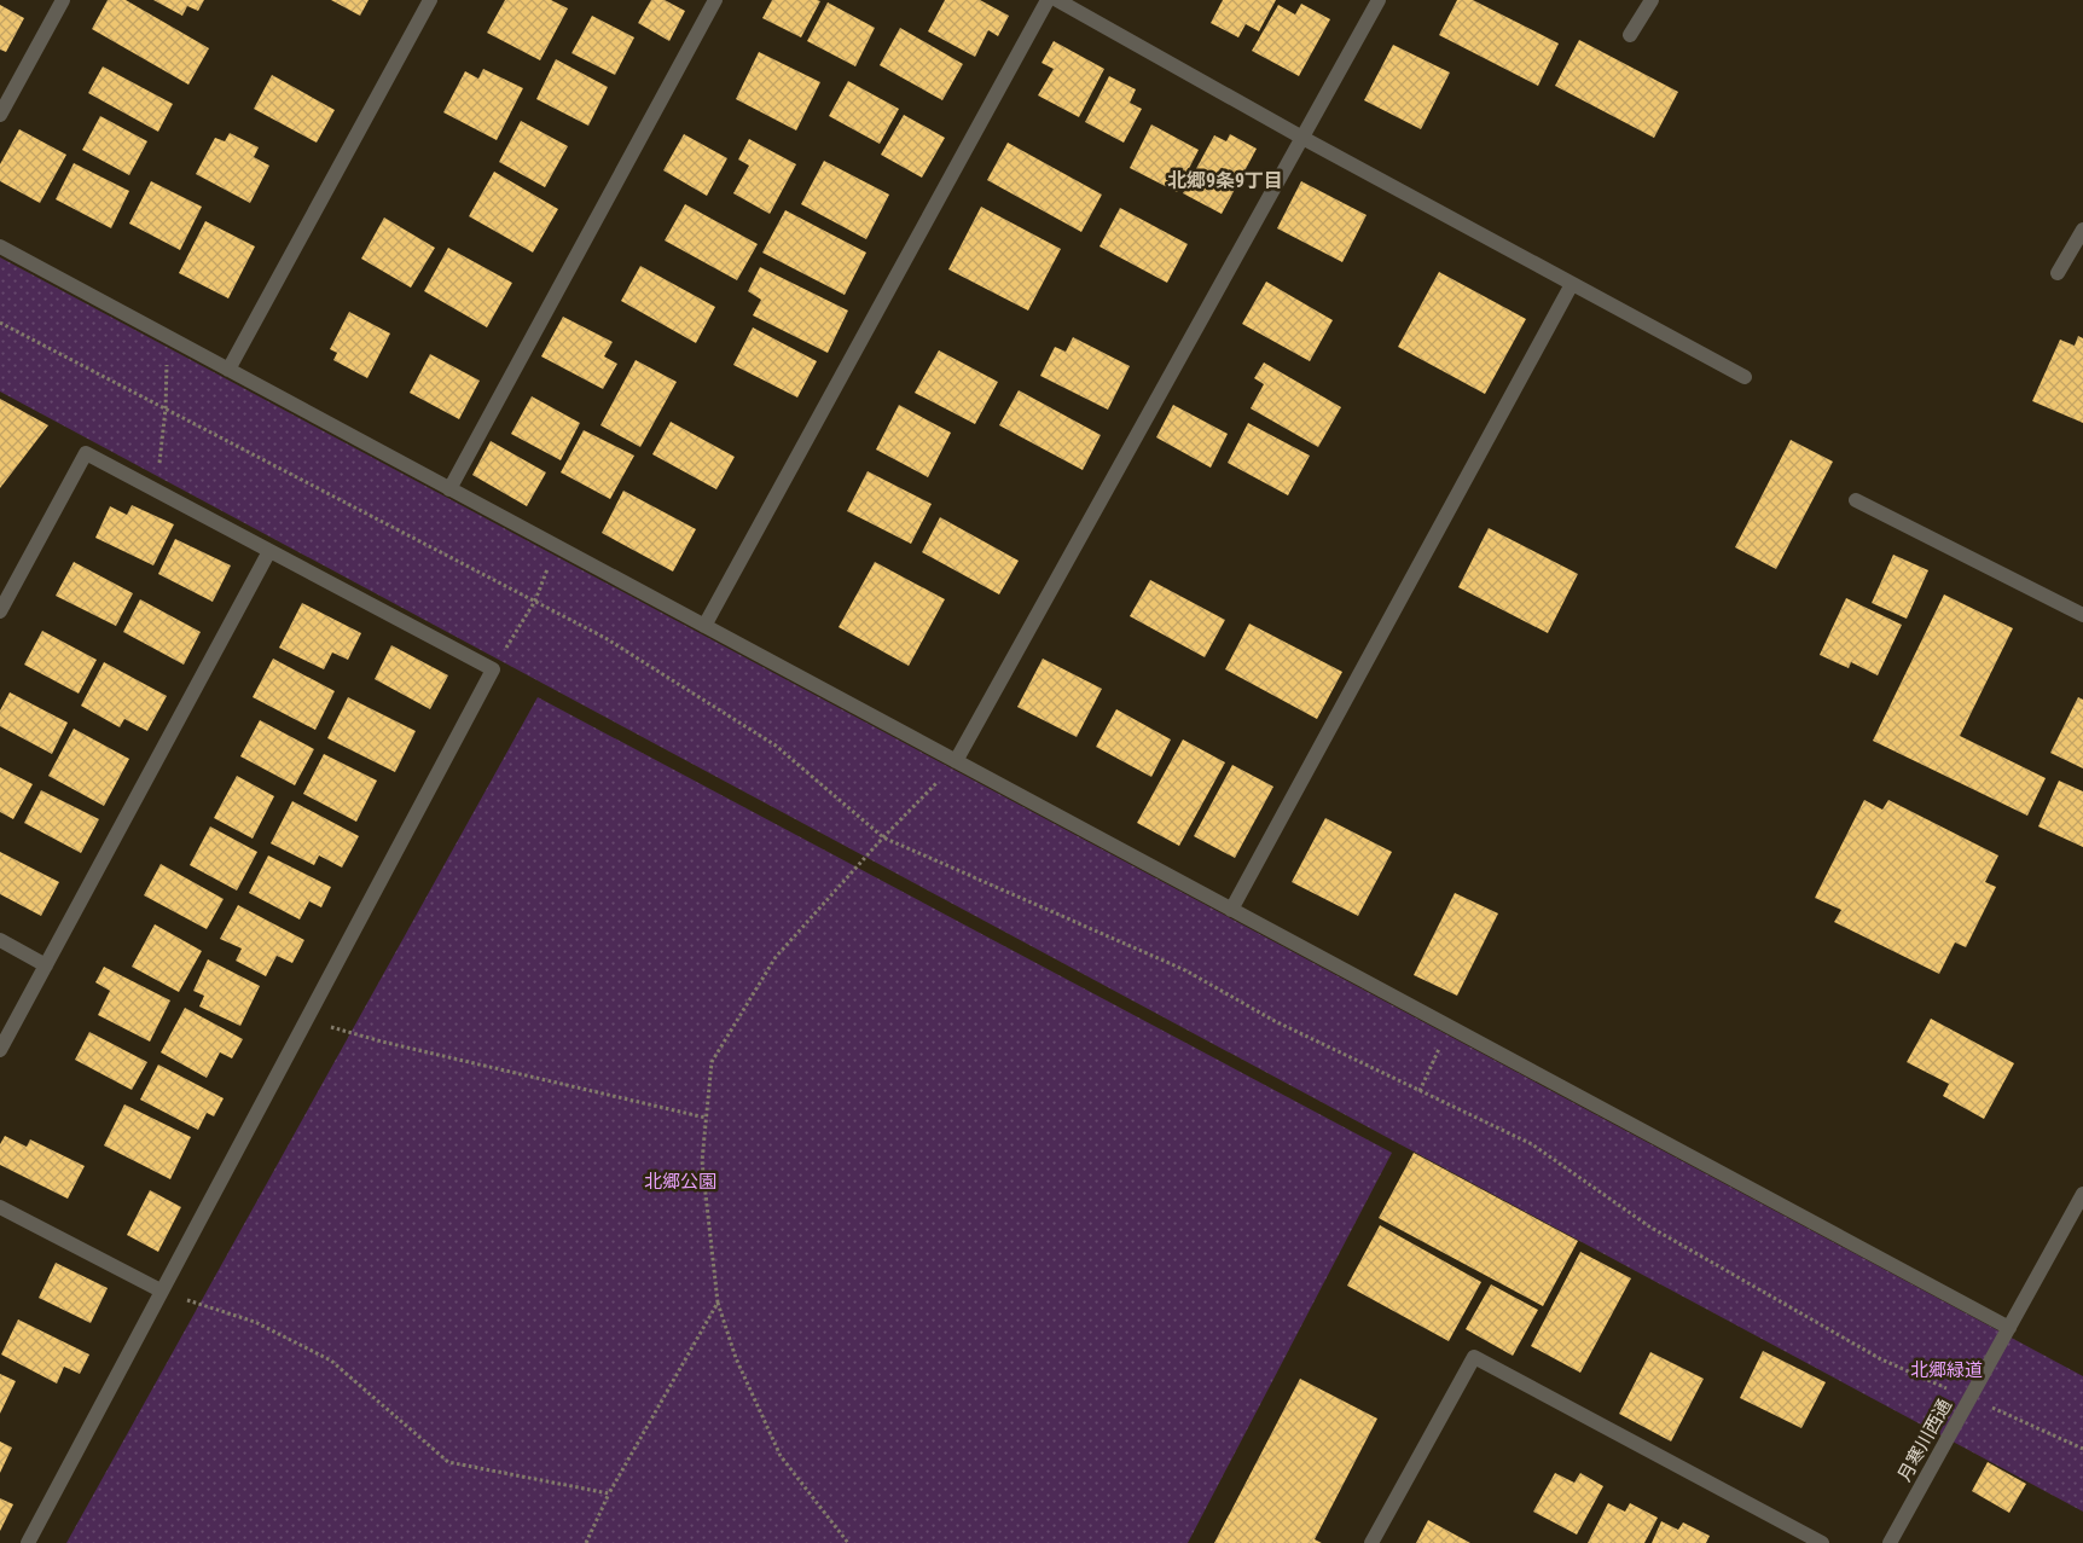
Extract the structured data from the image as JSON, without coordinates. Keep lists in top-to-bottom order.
{
  "streets": {
    "street": ["月寒川西通"]
  },
  "districts": ["北郷9条9丁目"],
  "parks": ["北郷公園", "北郷緑道"]
}
